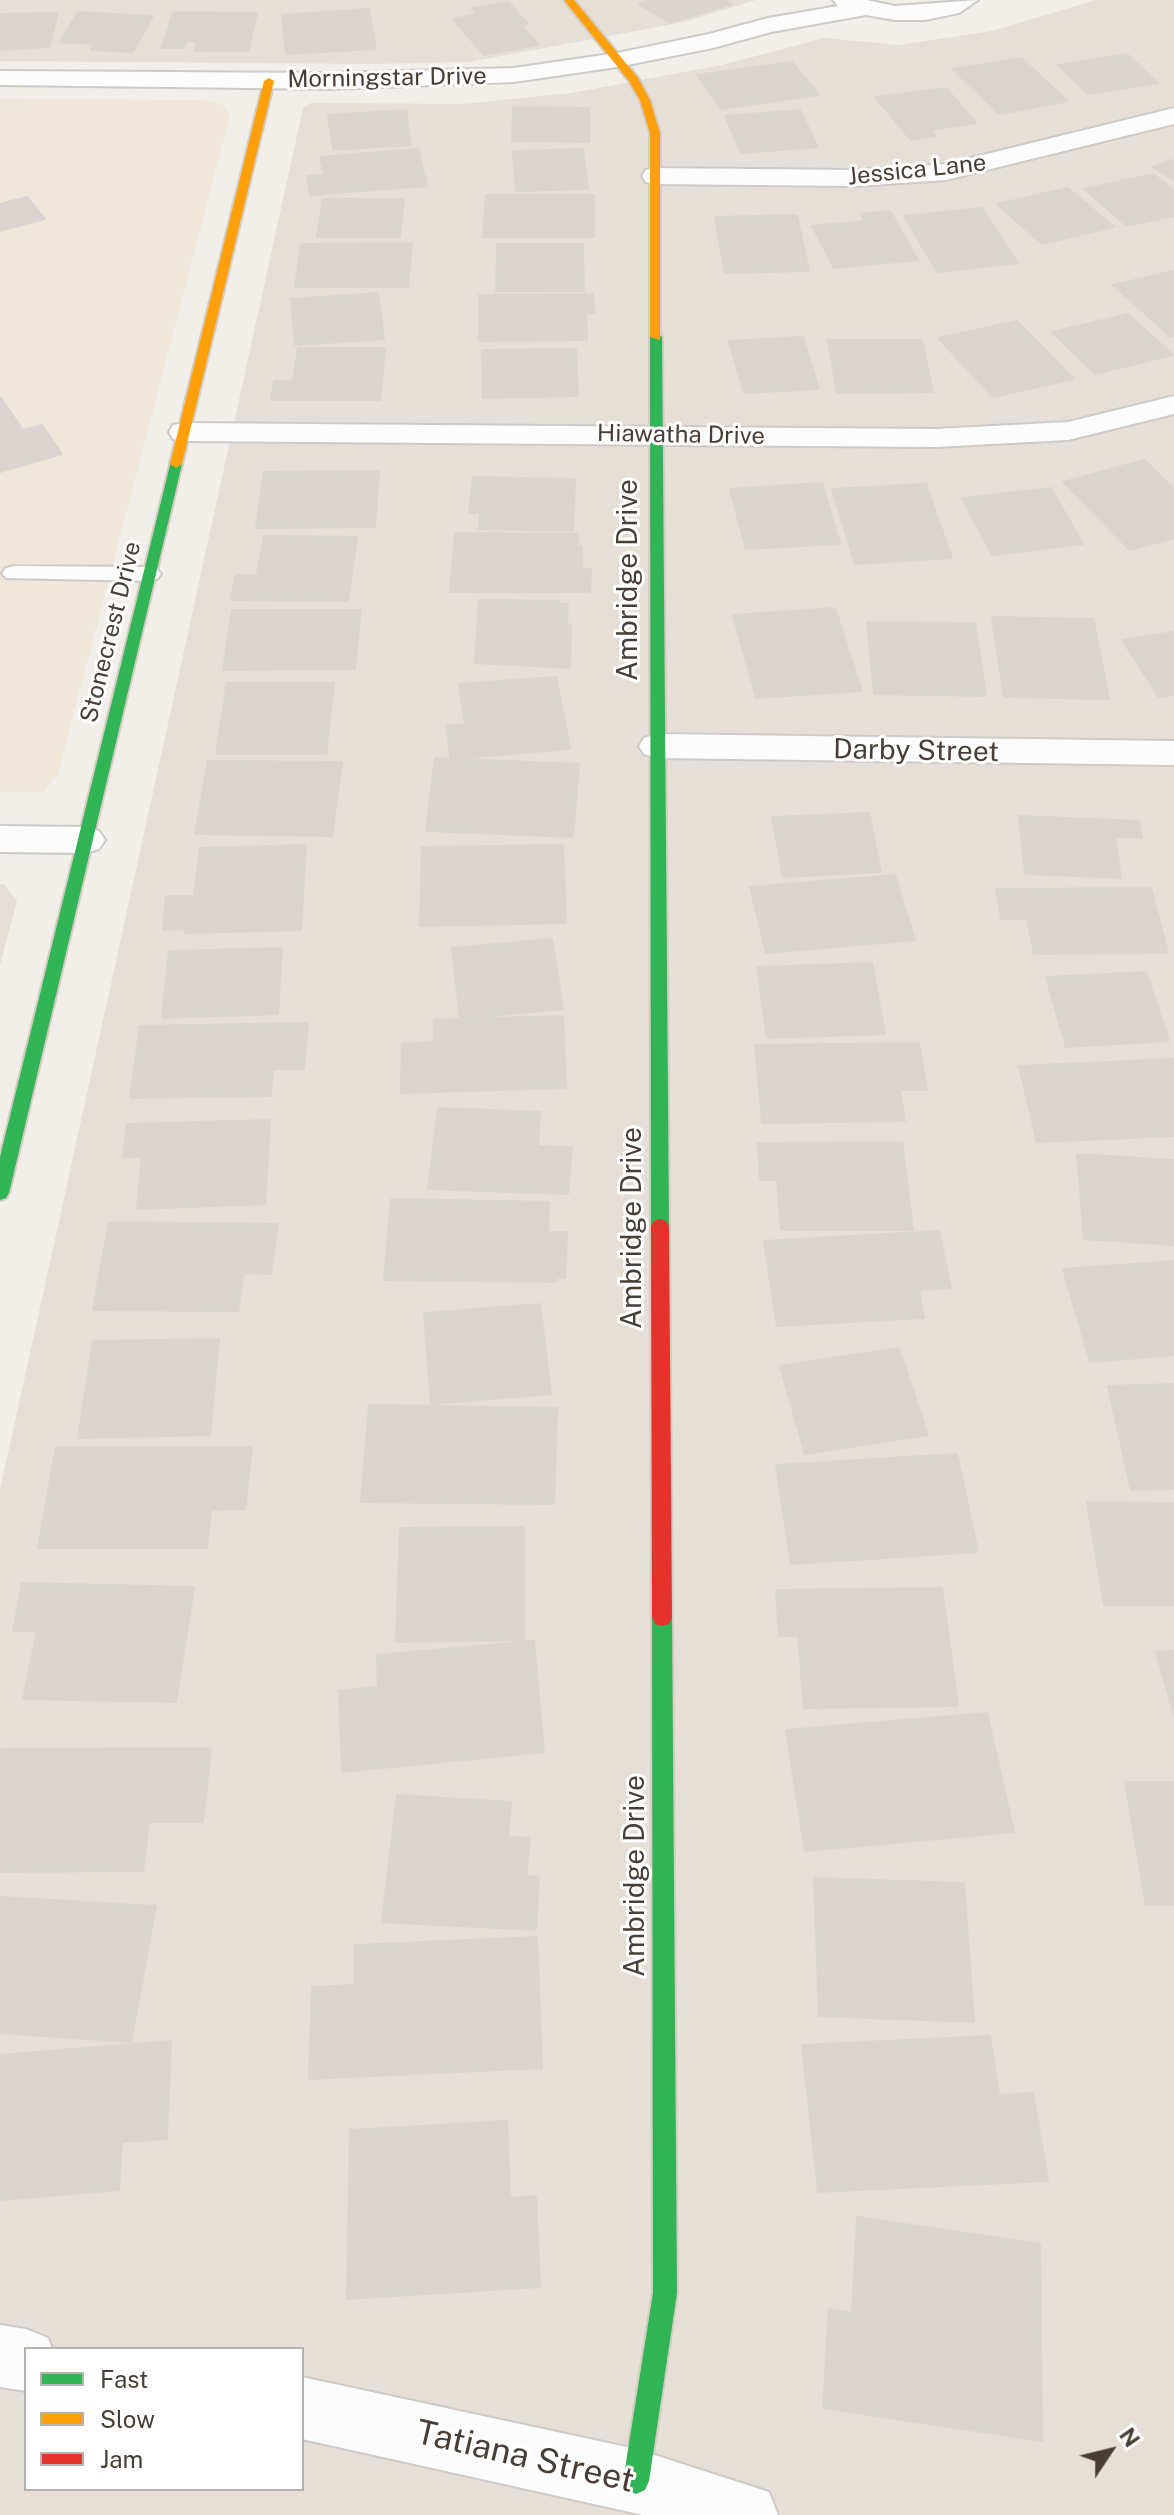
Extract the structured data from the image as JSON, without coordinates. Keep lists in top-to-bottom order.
{
  "streets": {
    "street": [
      "Morningstar Drive",
      "Jessica Lane",
      "Hiawatha Drive",
      "Ambridge Drive",
      "Stonecrest Drive",
      "Darby Street",
      "Tatiana Street"
    ]
  },
  "crossings": [
    ["Morningstar Drive", "Ambridge Drive"],
    ["Morningstar Drive", "Stonecrest Drive"],
    ["Jessica Lane", "Ambridge Drive"],
    ["Hiawatha Drive", "Ambridge Drive"],
    ["Hiawatha Drive", "Stonecrest Drive"],
    ["Ambridge Drive", "Darby Street"],
    ["Ambridge Drive", "Tatiana Street"]
  ],
  "legend": ["Fast", "Slow", "Jam"],
  "north": "top right"
}
